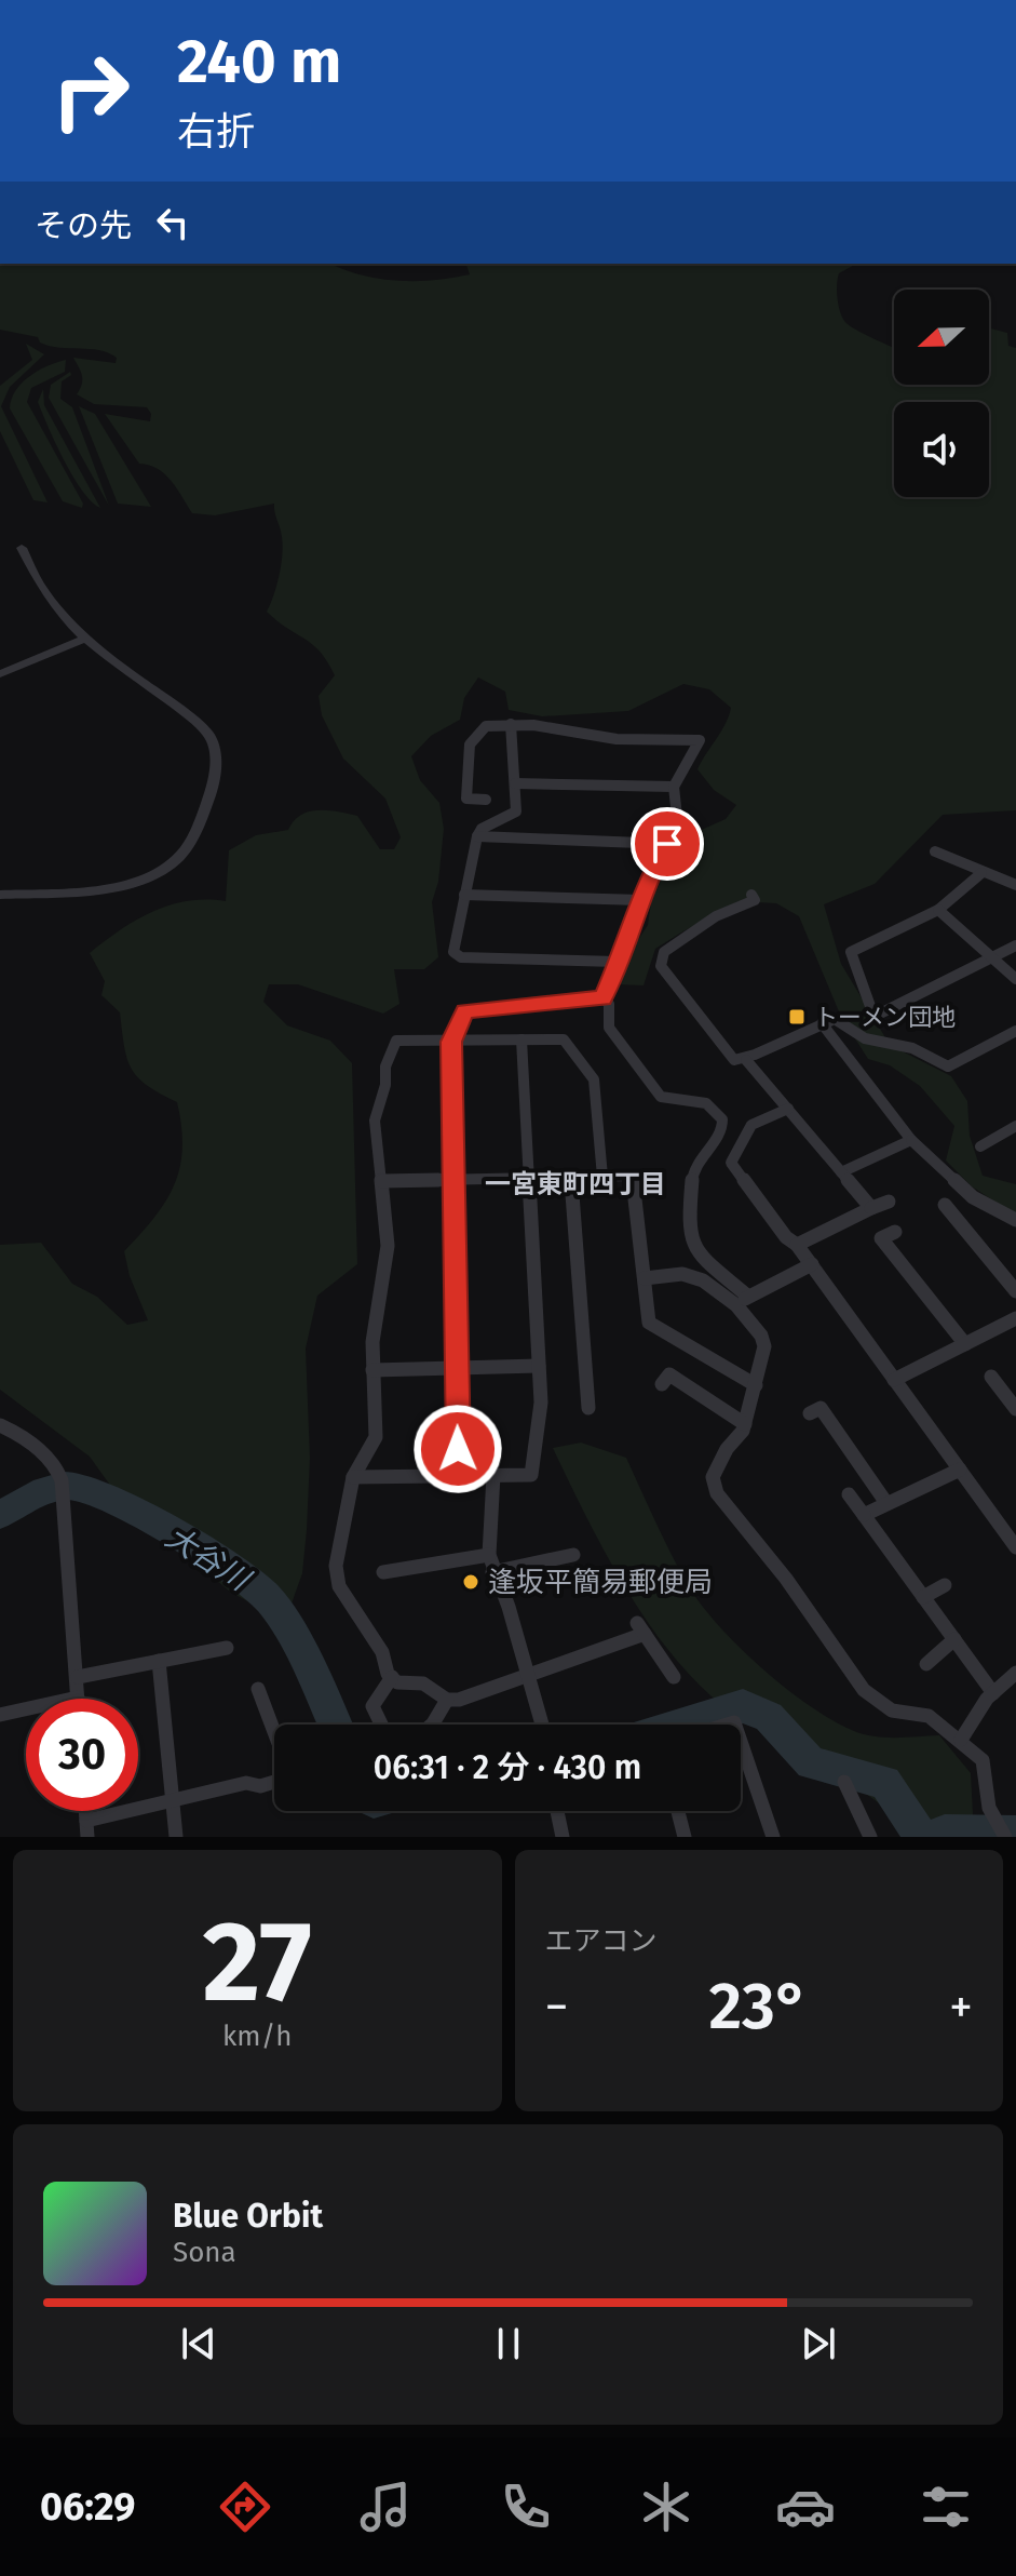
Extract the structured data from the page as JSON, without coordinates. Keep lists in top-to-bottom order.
{
  "districts": ["一宮東町四丁目"],
  "water": ["大谷川"],
  "places": {
    "transit": ["トーメン団地"],
    "other": ["逢坂平簡易郵便局"]
  },
  "north": "left",
  "page": {
    "turn": ["240 m", "右折"],
    "then": "その先",
    "limit": "30",
    "trip": "06:31 · 2 分 · 430 m",
    "tile": [
      ["27", "km/h"],
      "エアコン"
    ],
    "heat": ["−", "23°", "+"],
    "song": ["Blue Orbit", "Sona"],
    "tabs": "06:29"
  }
}
